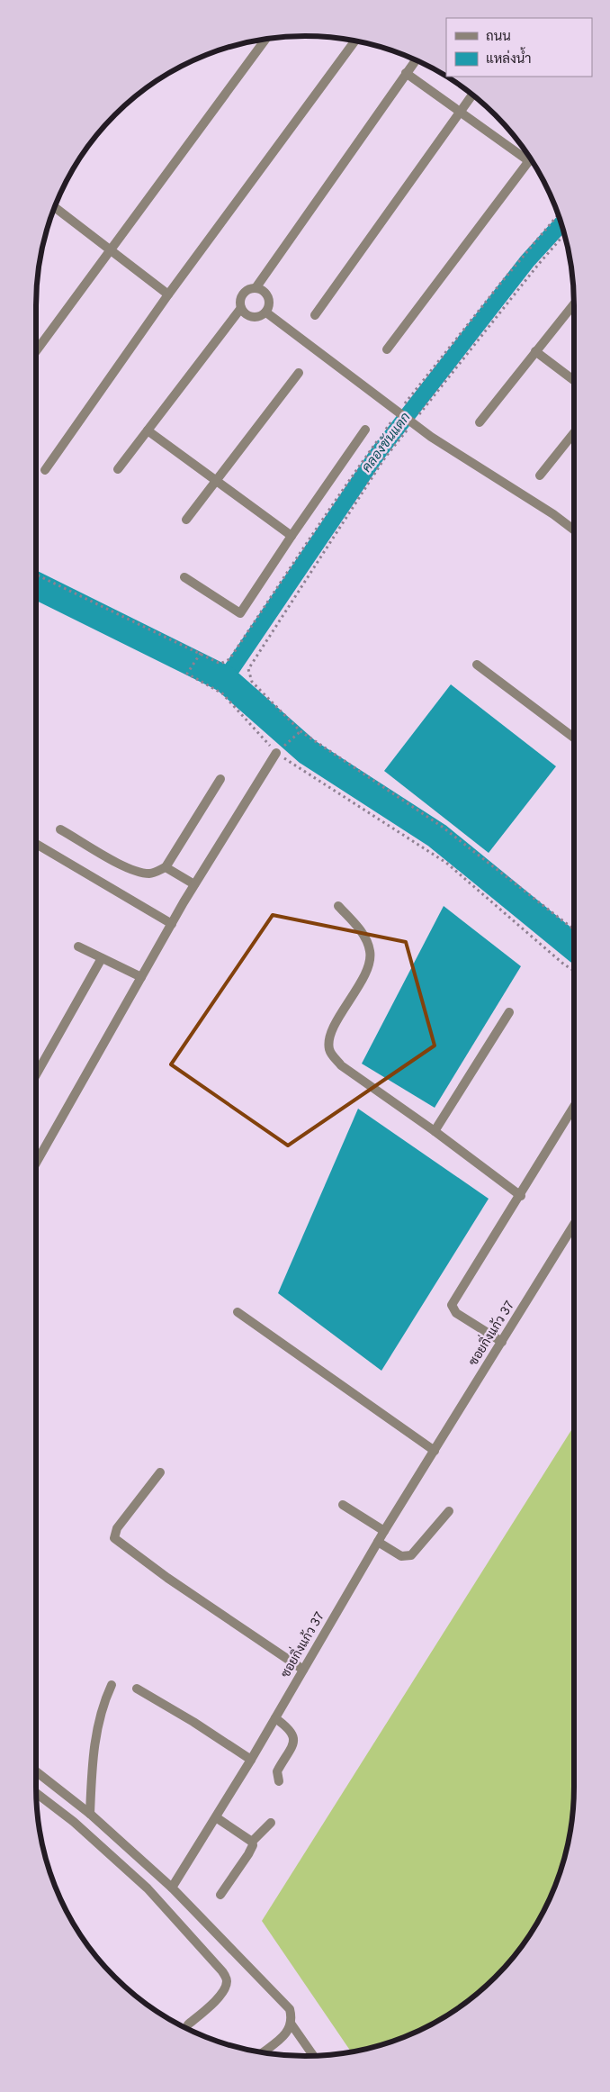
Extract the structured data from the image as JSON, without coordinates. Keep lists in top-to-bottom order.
{
  "streets": {
    "street": ["ซอยกิ่งแก้ว 37"]
  },
  "water": ["คลองขันแตก"],
  "legend": ["ถนน", "แหล่งน้ำ"]
}
